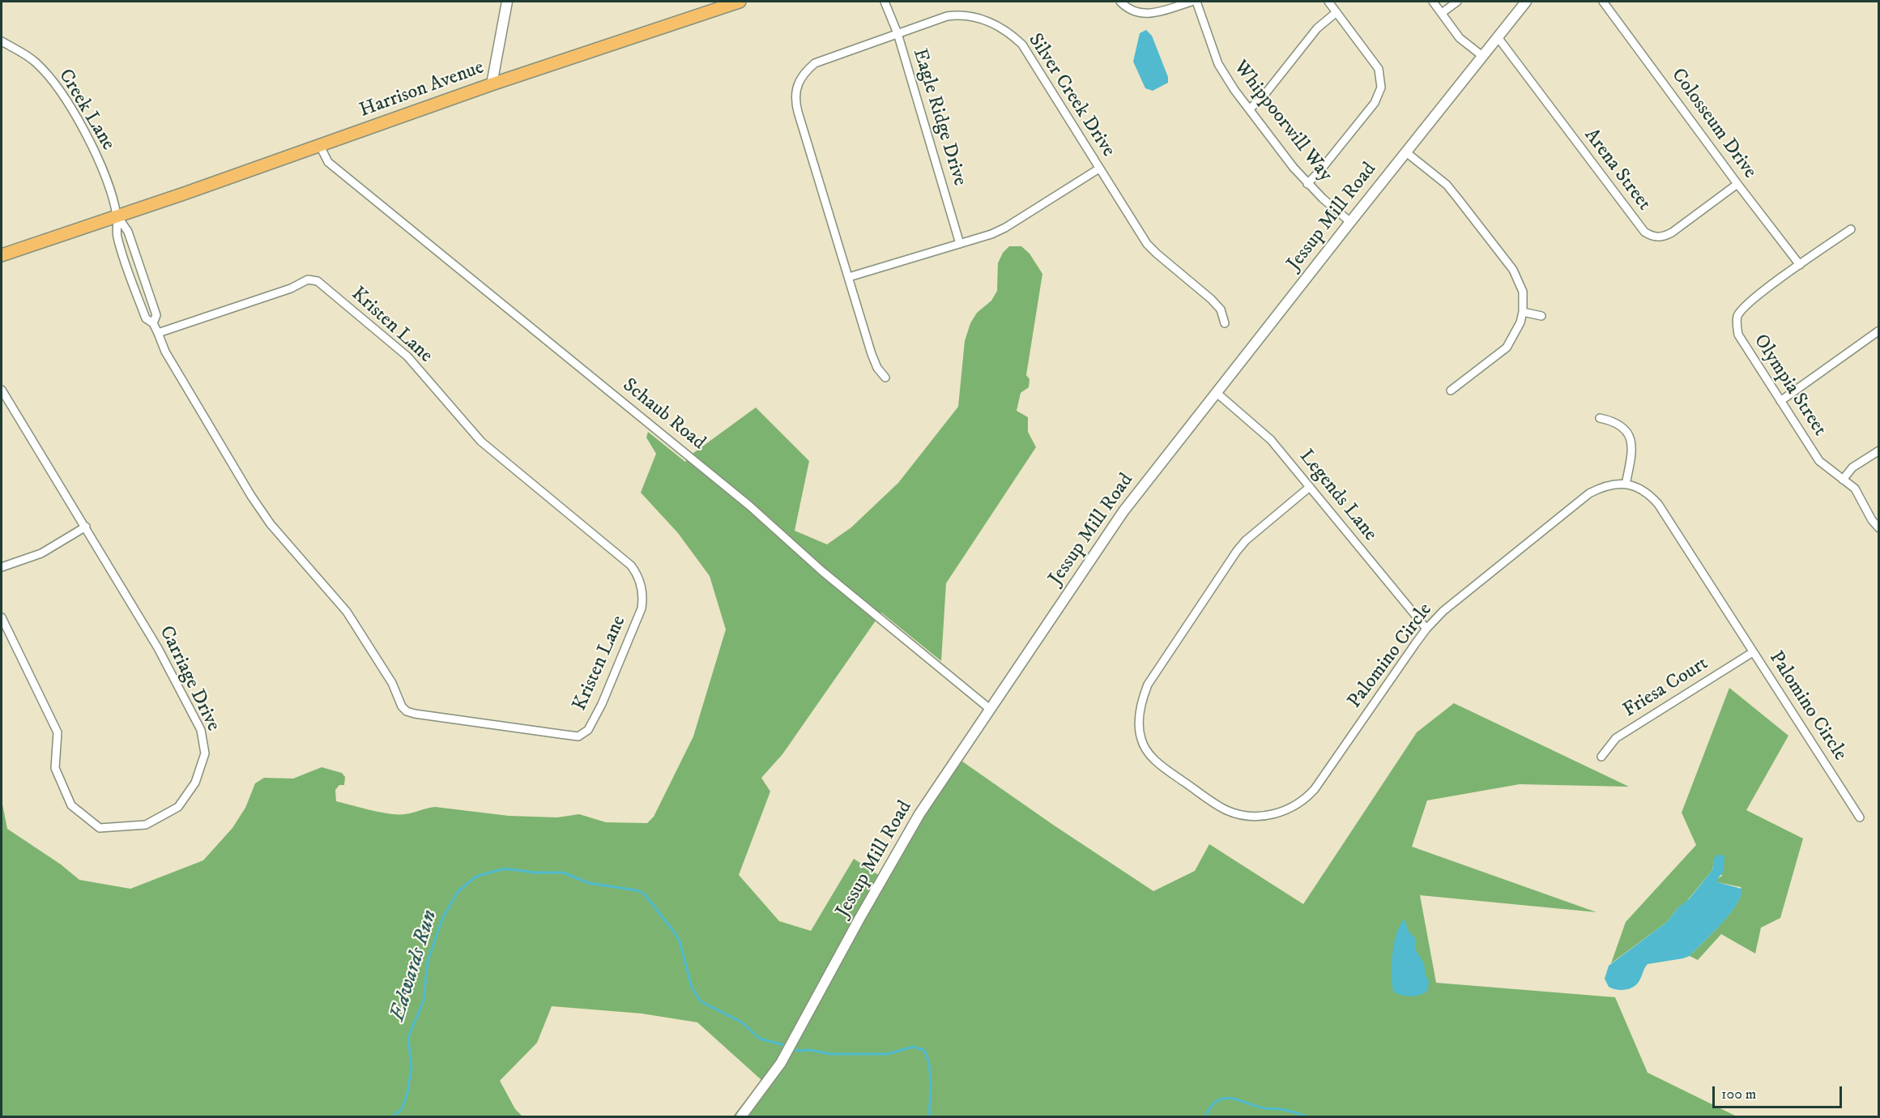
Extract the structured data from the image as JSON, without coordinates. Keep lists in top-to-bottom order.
{
  "streets": {
    "main road": ["Harrison Avenue"],
    "street": [
      "Silver Creek Drive",
      "Creek Lane",
      "Eagle Ridge Drive",
      "Whippoorwill Way",
      "Colosseum Drive",
      "Arena Street",
      "Jessup Mill Road",
      "Kristen Lane",
      "Olympia Street",
      "Schaub Road",
      "Legends Lane",
      "Palomino Circle",
      "Carriage Drive",
      "Friesa Court"
    ]
  },
  "crossings": [
    ["Harrison Avenue", "Creek Lane"],
    ["Harrison Avenue", "Kristen Lane"],
    ["Harrison Avenue", "Schaub Road"],
    ["Silver Creek Drive", "Eagle Ridge Drive"],
    ["Creek Lane", "Kristen Lane"],
    ["Whippoorwill Way", "Jessup Mill Road"],
    ["Colosseum Drive", "Arena Street"],
    ["Colosseum Drive", "Olympia Street"],
    ["Arena Street", "Jessup Mill Road"],
    ["Jessup Mill Road", "Schaub Road"],
    ["Jessup Mill Road", "Legends Lane"],
    ["Legends Lane", "Palomino Circle"],
    ["Palomino Circle", "Friesa Court"]
  ],
  "water": ["Edwards Run"],
  "scale_bar": "100 m"
}
